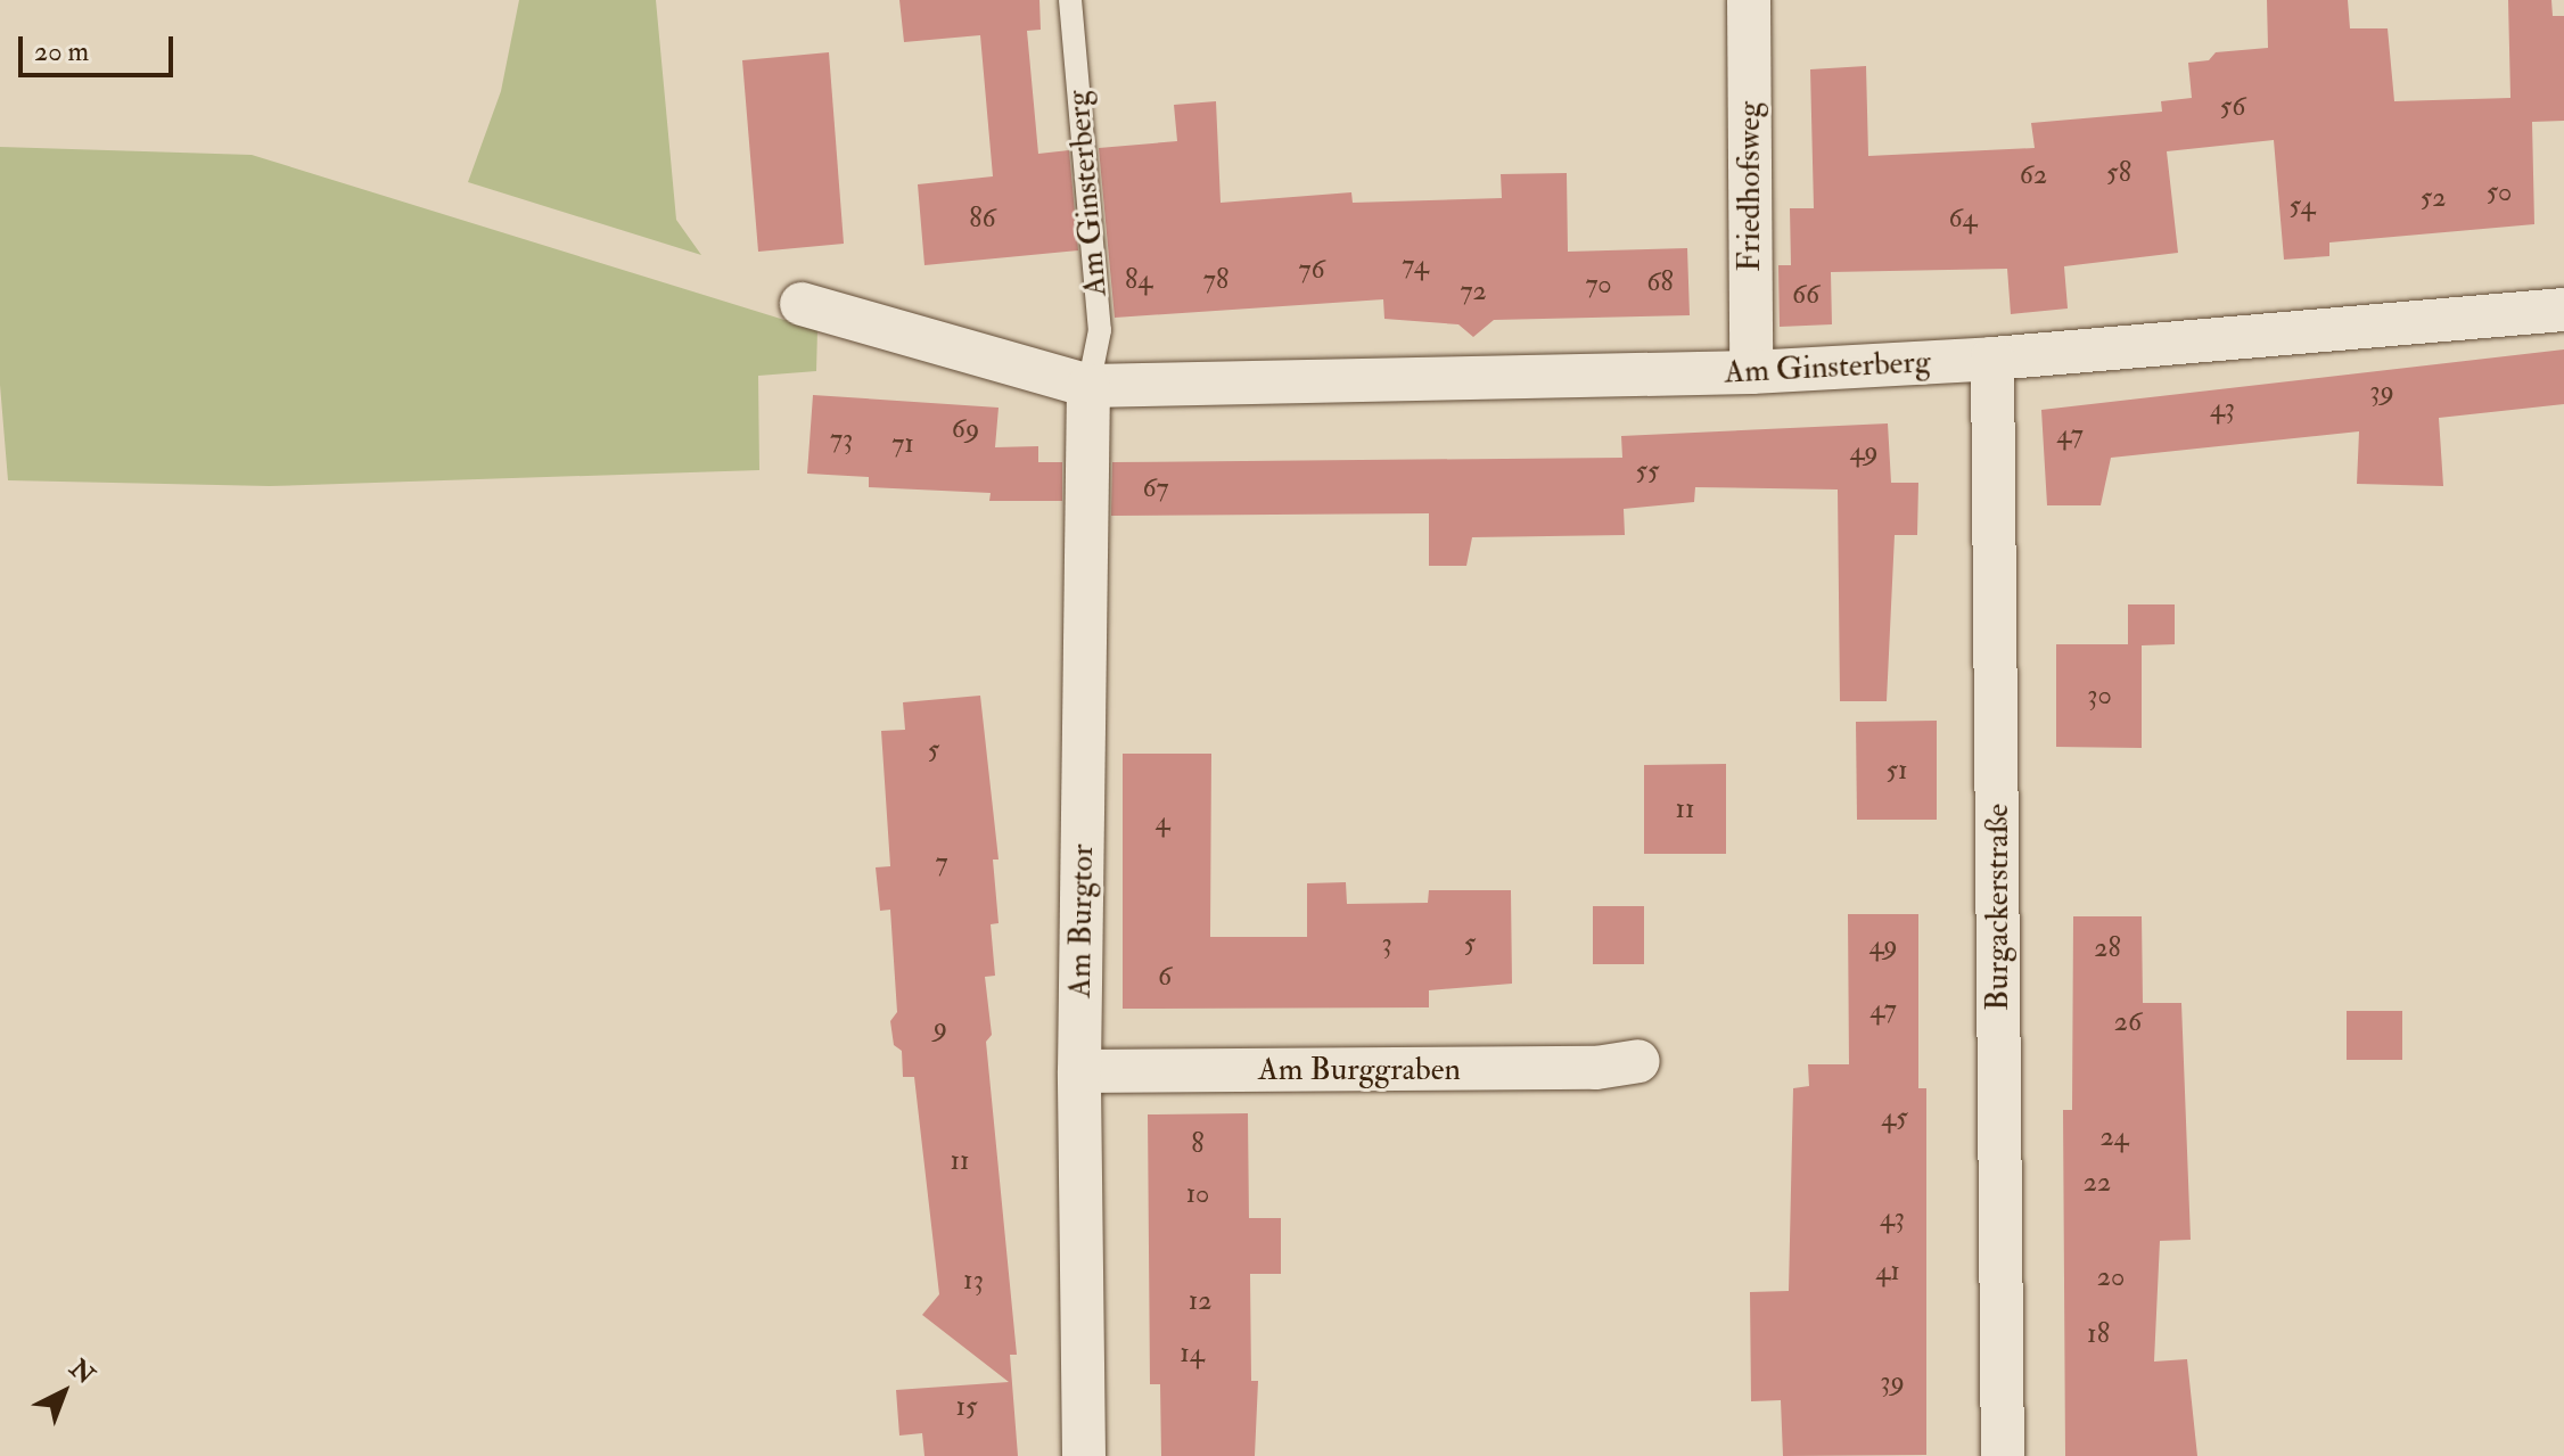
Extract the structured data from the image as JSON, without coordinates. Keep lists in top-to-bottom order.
{
  "streets": {
    "street": [
      "Friedhofsweg",
      "Am Ginsterberg",
      "Burgackerstraße",
      "Am Burgtor",
      "Am Burggraben"
    ]
  },
  "crossings": [
    ["Friedhofsweg", "Am Ginsterberg"],
    ["Am Ginsterberg", "Burgackerstraße"],
    ["Am Ginsterberg", "Am Burgtor"],
    ["Am Burgtor", "Am Burggraben"]
  ],
  "house_numbers": [
    "56",
    "58",
    "62",
    "50",
    "52",
    "54",
    "86",
    "64",
    "74",
    "76",
    "84",
    "78",
    "68",
    "70",
    "72",
    "66",
    "39",
    "43",
    "69",
    "47",
    "73",
    "71",
    "49",
    "55",
    "67",
    "30",
    "5",
    "51",
    "11",
    "4",
    "7",
    "3",
    "5",
    "49",
    "28",
    "6",
    "47",
    "26",
    "9",
    "45",
    "24",
    "8",
    "11",
    "22",
    "10",
    "43",
    "41",
    "20",
    "13",
    "12",
    "18",
    "14",
    "39",
    "15"
  ],
  "scale_bar": "20 m",
  "north": "top right"
}
